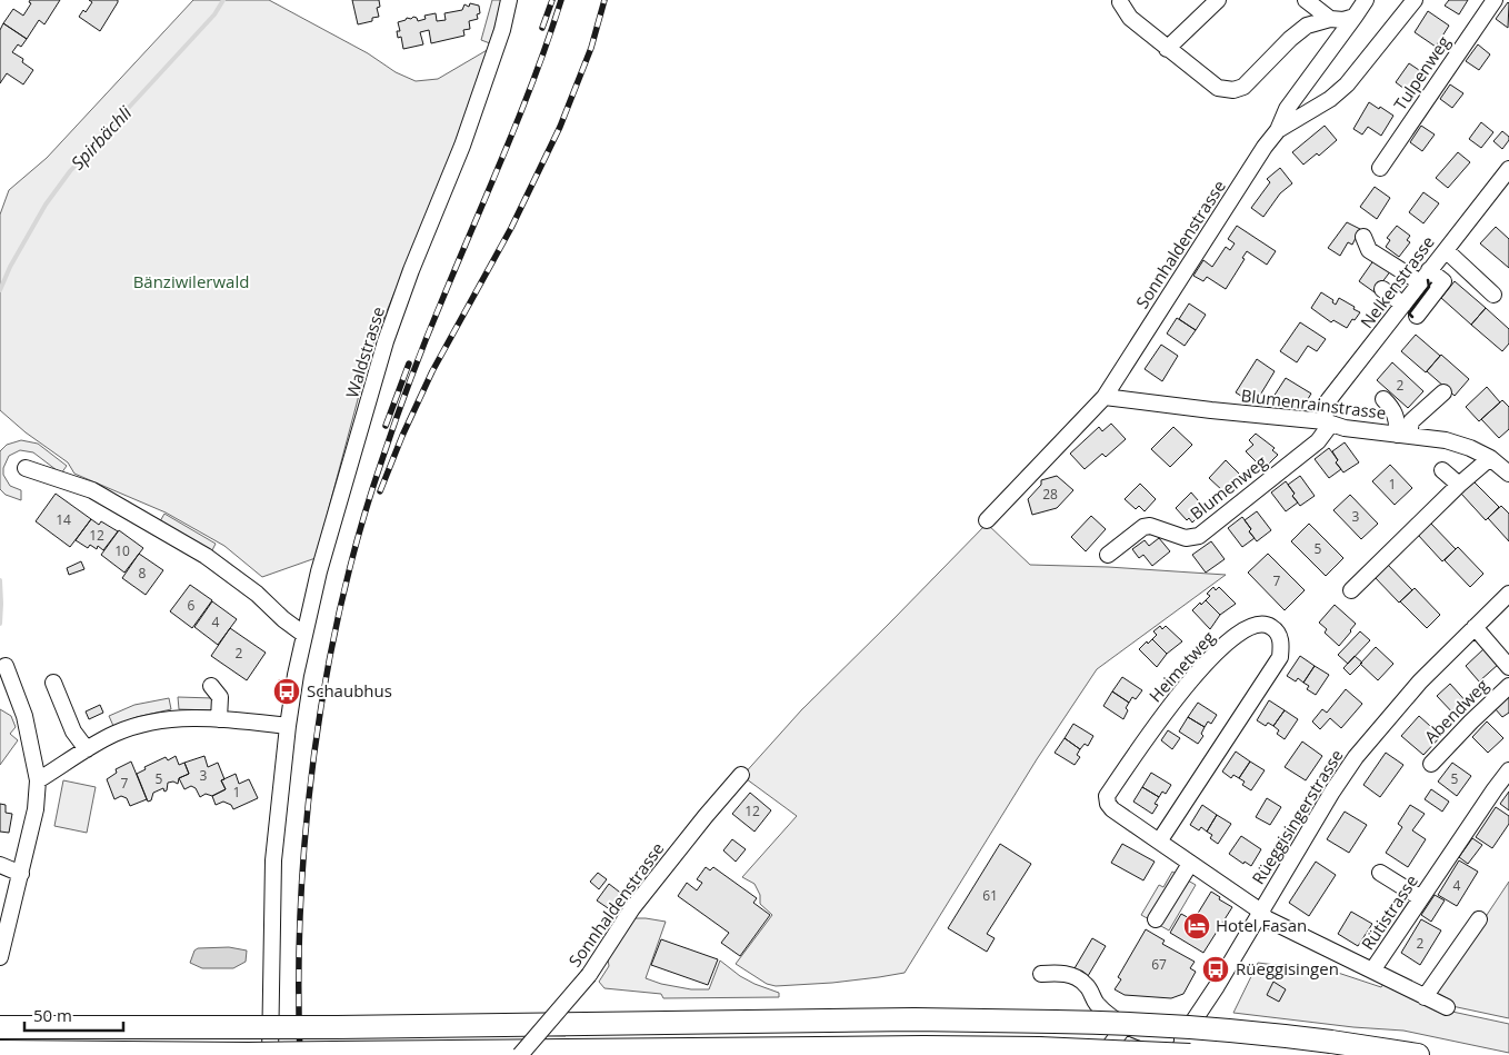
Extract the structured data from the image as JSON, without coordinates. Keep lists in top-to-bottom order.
{
  "streets": {
    "street": [
      "Tulpenweg",
      "Sonnhaldenstrasse",
      "Nelkenstrasse",
      "Waldstrasse",
      "Blumenrainstrasse",
      "Blumenweg",
      "Heimetweg",
      "Abendweg",
      "Rüeggisingerstrasse",
      "Rütistrasse"
    ]
  },
  "crossings": [
    ["Sonnhaldenstrasse", "Blumenrainstrasse"],
    ["Nelkenstrasse", "Blumenrainstrasse"],
    ["Nelkenstrasse", "Blumenweg"],
    ["Blumenrainstrasse", "Blumenweg"],
    ["Heimetweg", "Rüeggisingerstrasse"],
    ["Heimetweg", "Rütistrasse"],
    ["Rüeggisingerstrasse", "Rütistrasse"]
  ],
  "water": ["Spirbächli"],
  "parks": ["Bänziwilerwald"],
  "places": {
    "bus stop": ["Schaubhus", "Rüeggisingen"],
    "hotel": ["Hotel Fasan"]
  },
  "house_numbers": [
    "2",
    "1",
    "28",
    "3",
    "14",
    "12",
    "5",
    "10",
    "8",
    "7",
    "6",
    "4",
    "2",
    "3",
    "5",
    "5",
    "7",
    "1",
    "12",
    "4",
    "61",
    "2",
    "67"
  ],
  "scale_bar": "50 m"
}
